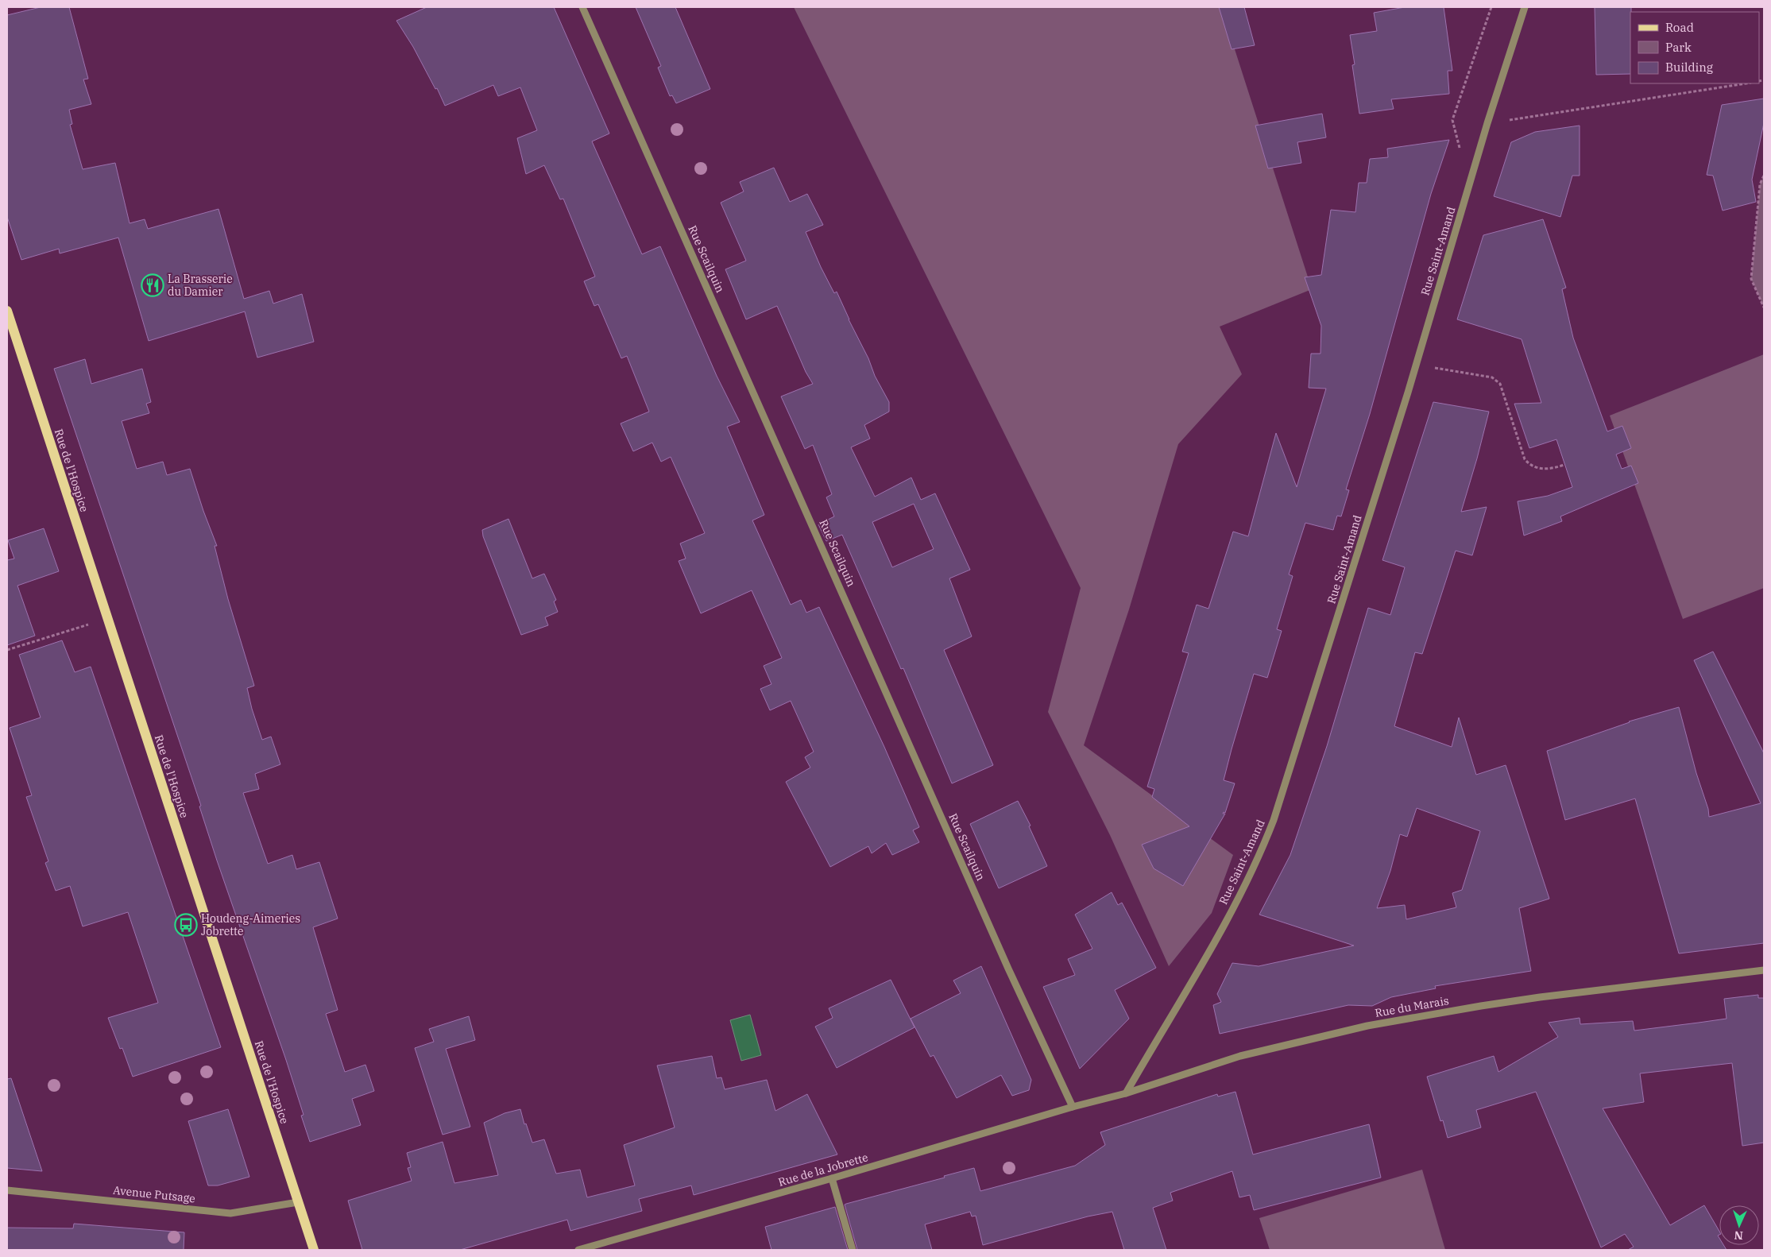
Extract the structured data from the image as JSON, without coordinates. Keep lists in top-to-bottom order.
{
  "streets": {
    "main road": ["Rue de l'Hospice"],
    "street": [
      "Rue Saint-Amand",
      "Rue Scailquin",
      "Rue du Marais",
      "Rue de la Jobrette",
      "Avenue Putsage"
    ]
  },
  "crossings": [
    ["Rue Saint-Amand", "Rue du Marais"],
    ["Rue Scailquin", "Rue du Marais"],
    ["Rue Scailquin", "Rue de la Jobrette"],
    ["Rue de l'Hospice", "Avenue Putsage"],
    ["Rue du Marais", "Rue de la Jobrette"]
  ],
  "places": {
    "restaurant": ["La Brasserie du Damier"],
    "bus stop": ["Houdeng-Aimeries Jobrette"]
  },
  "legend": ["Road", "Park", "Building"],
  "north": "bottom"
}
